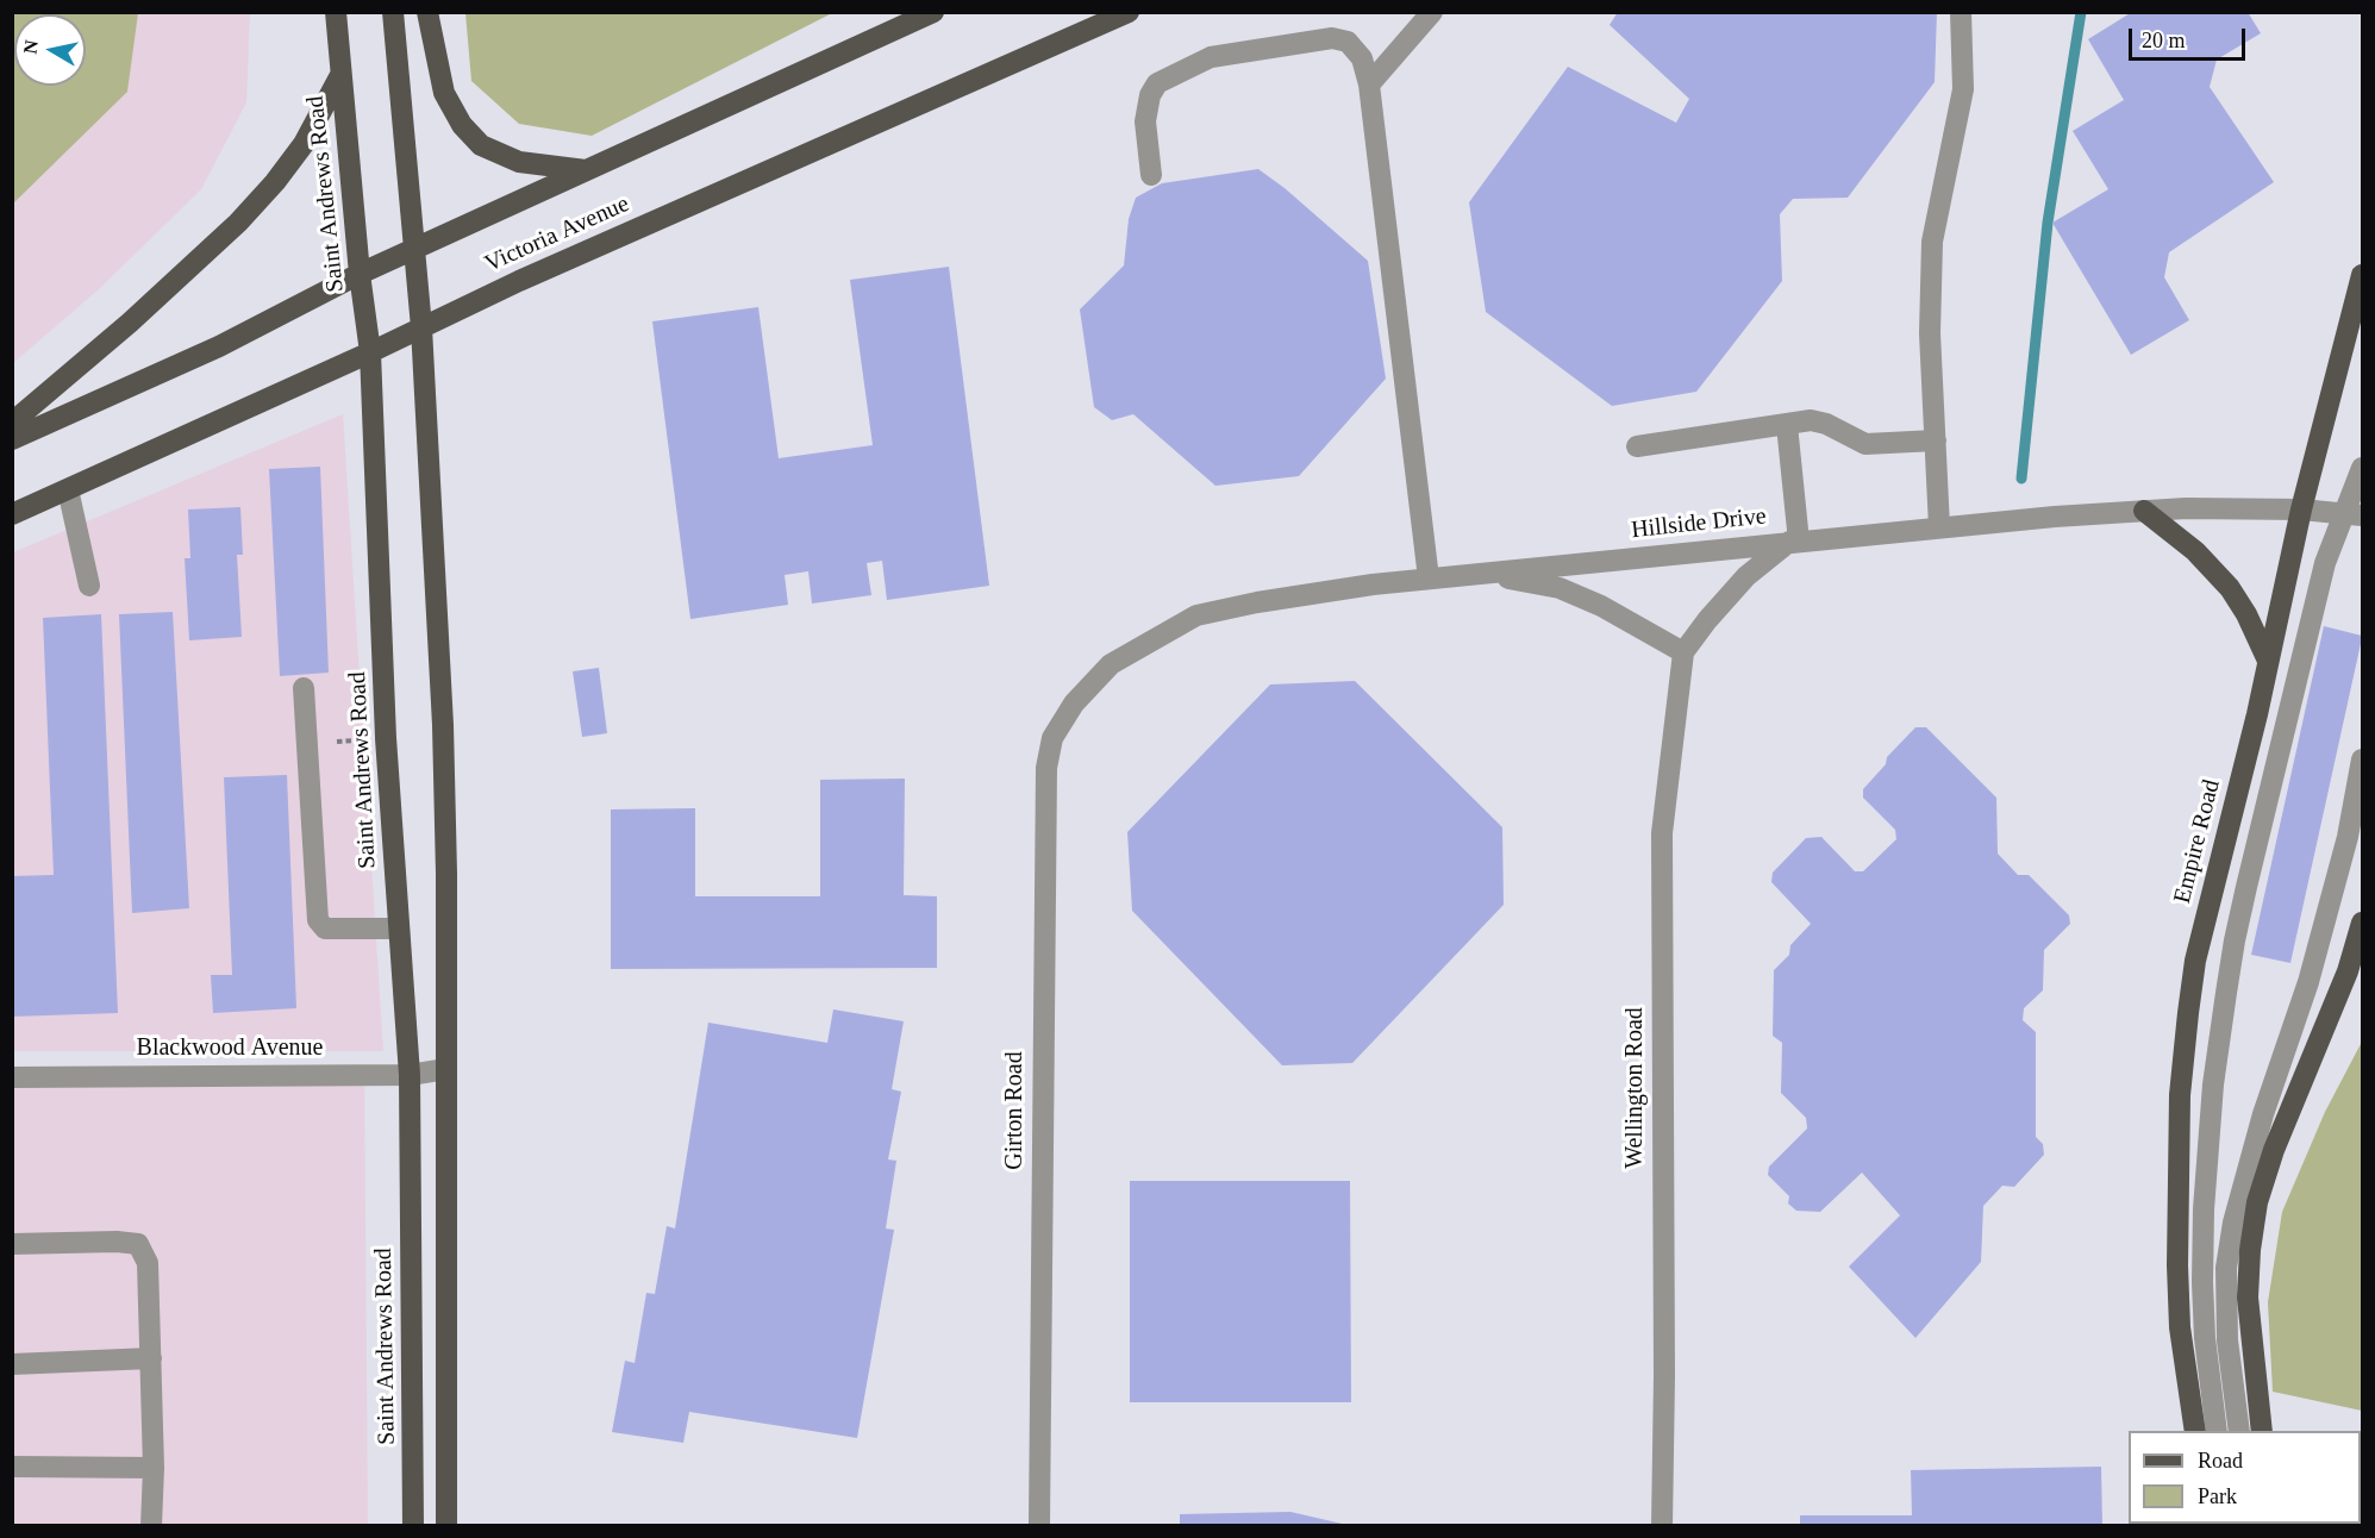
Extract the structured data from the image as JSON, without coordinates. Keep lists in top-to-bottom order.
{
  "streets": {
    "main road": ["Saint Andrews Road", "Victoria Avenue", "Empire Road"],
    "street": [
      "Hillside Drive",
      "Blackwood Avenue",
      "Wellington Road",
      "Girton Road"
    ]
  },
  "crossings": [
    ["Saint Andrews Road", "Victoria Avenue"],
    ["Saint Andrews Road", "Blackwood Avenue"],
    ["Hillside Drive", "Empire Road"],
    ["Hillside Drive", "Wellington Road"],
    ["Hillside Drive", "Girton Road"]
  ],
  "legend": ["Road", "Park"],
  "scale_bar": "20 m",
  "north": "left"
}
